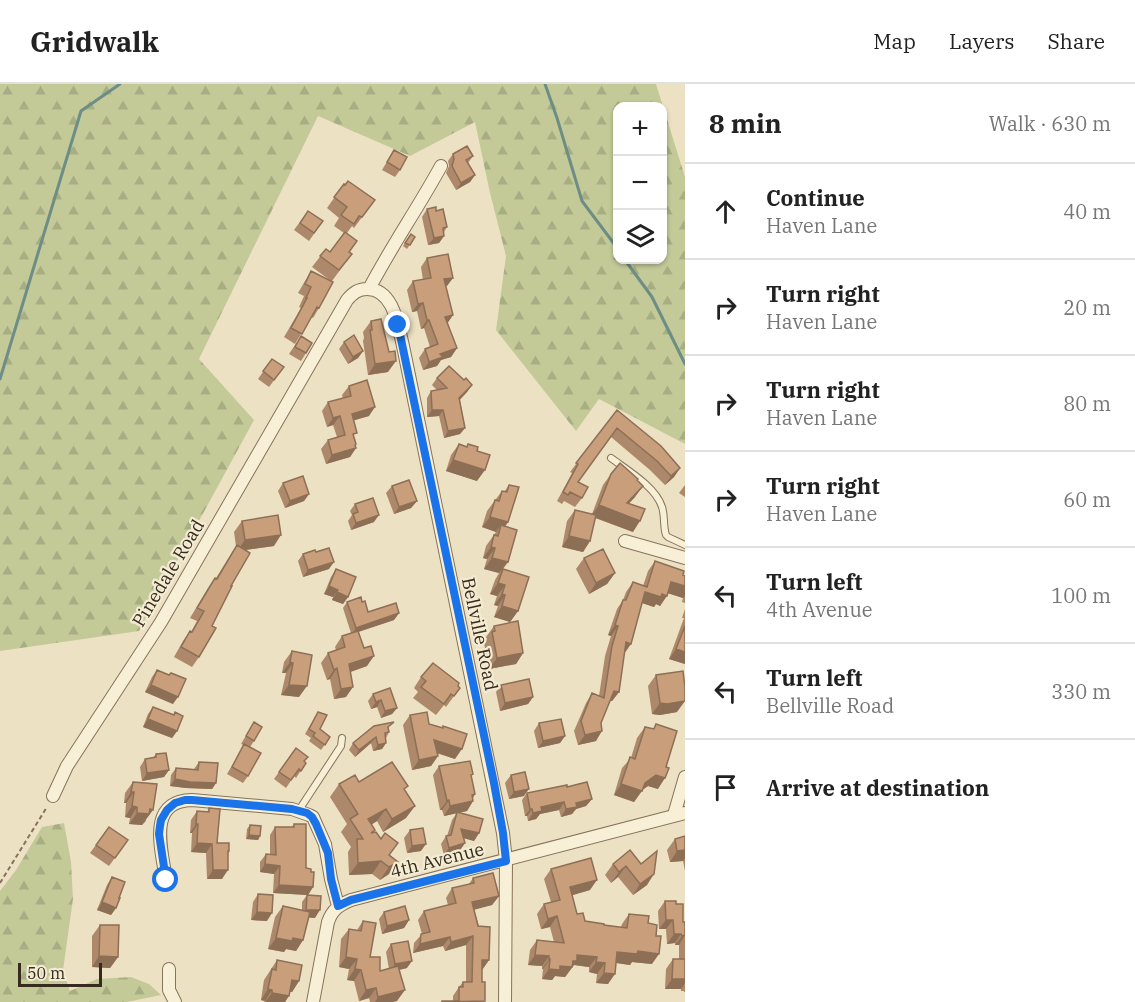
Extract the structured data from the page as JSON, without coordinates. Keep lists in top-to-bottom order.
{
  "streets": {
    "street": ["Pinedale Road", "Bellville Road", "4th Avenue"]
  },
  "crossings": [
    ["Pinedale Road", "Bellville Road"],
    ["Bellville Road", "4th Avenue"]
  ],
  "scale_bar": "50 m",
  "page": {
    "header": "Gridwalk",
    "nav": ["Map", "Layers", "Share"],
    "heading": ["8 min", "Walk · 630 m"],
    "map_buttons": ["+", "−"],
    "list": [
      ["Continue", "Haven Lane", "40 m"],
      ["Turn right", "Haven Lane", "20 m"],
      ["Turn right", "Haven Lane", "80 m"],
      ["Turn right", "Haven Lane", "60 m"],
      ["Turn left", "4th Avenue", "100 m"],
      ["Turn left", "Bellville Road", "330 m"],
      "Arrive at destination"
    ],
    "scale": "50 m"
  }
}
